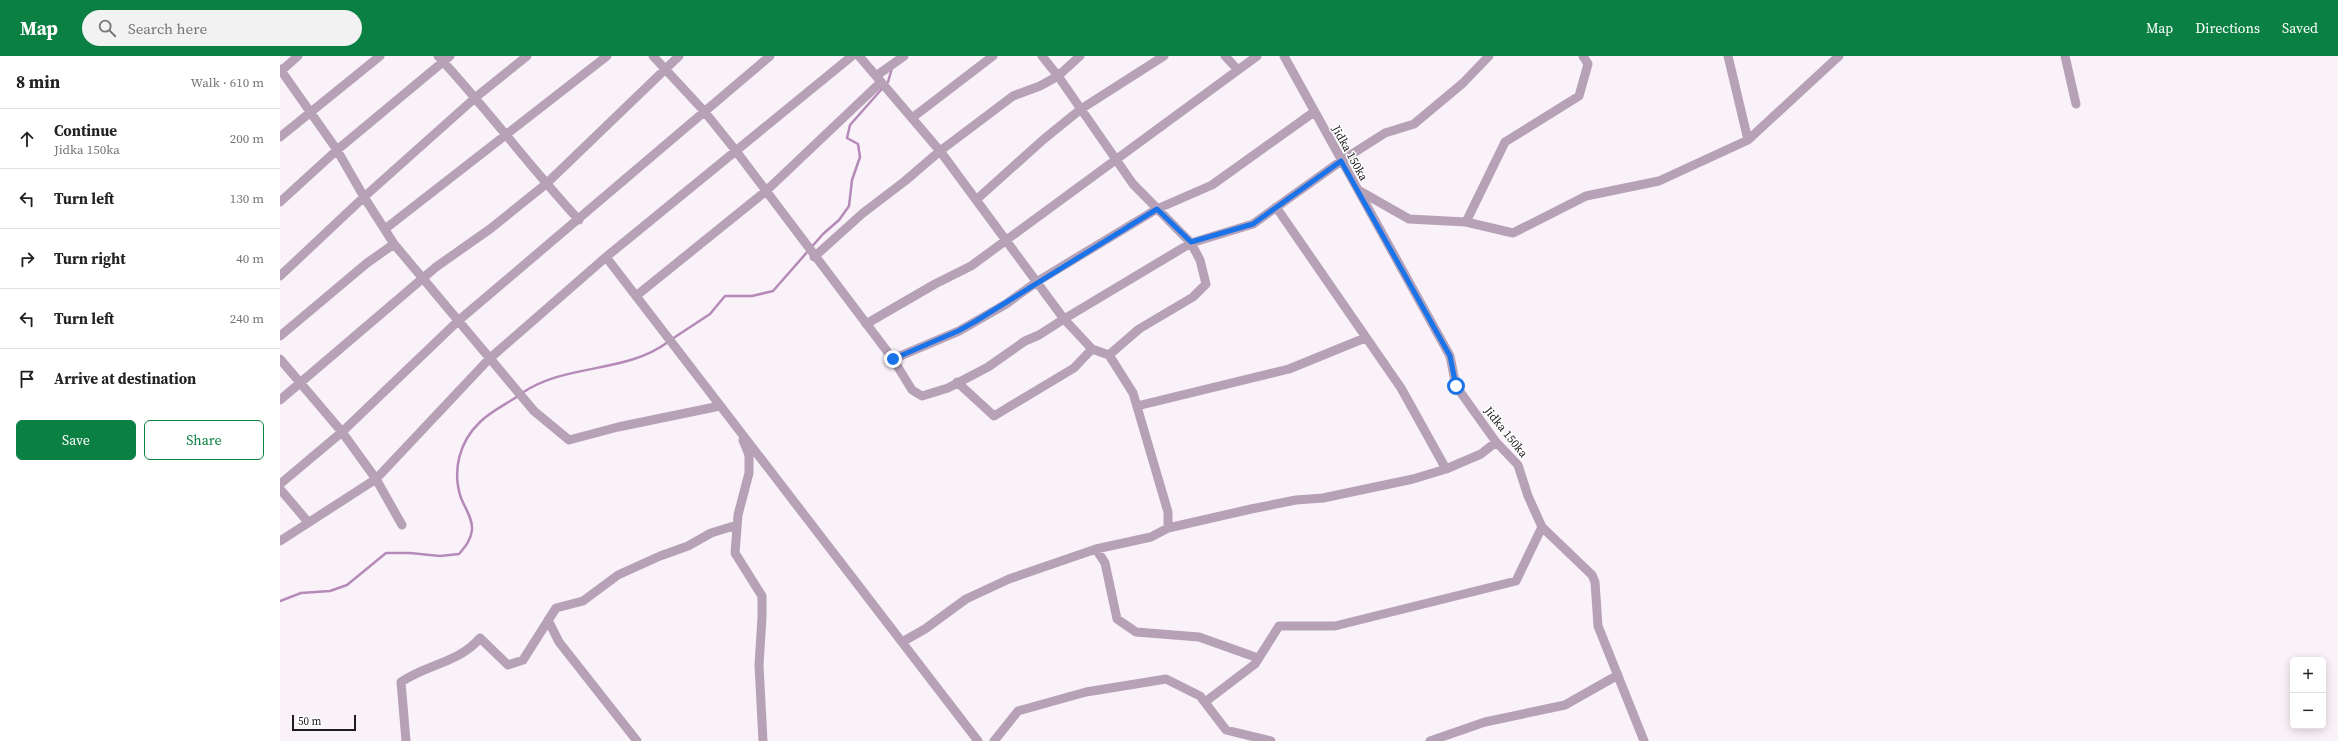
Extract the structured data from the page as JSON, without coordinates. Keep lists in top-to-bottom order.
{
  "streets": {
    "street": ["Jidka 150ka"]
  },
  "scale_bar": "50 m",
  "page": {
    "header": "Map",
    "search": "Search here",
    "nav": ["Map", "Directions", "Saved"],
    "heading": ["8 min", "Walk · 610 m"],
    "list": [
      ["Continue", "Jidka 150ka", "200 m"],
      ["Turn left", "130 m"],
      ["Turn right", "40 m"],
      ["Turn left", "240 m"],
      "Arrive at destination"
    ],
    "buttons": ["Save", "Share"],
    "map_buttons": ["+", "−"],
    "scale": "50 m"
  }
}
